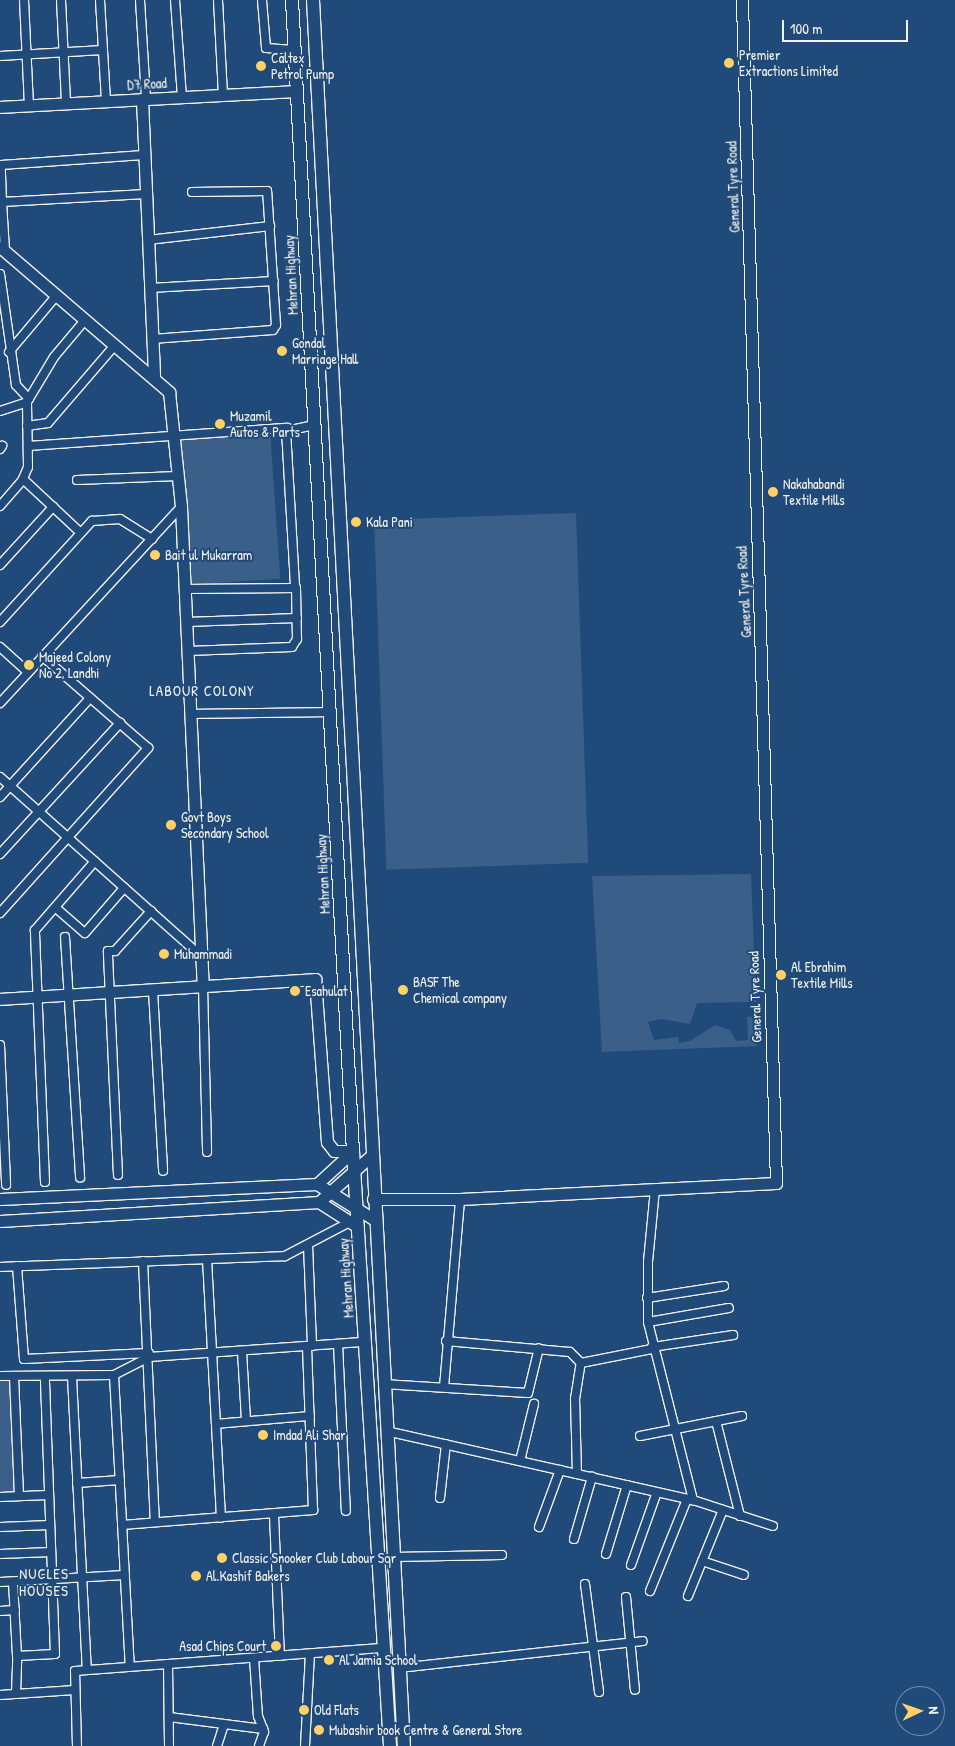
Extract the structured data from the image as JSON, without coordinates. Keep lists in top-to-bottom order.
{
  "streets": {
    "main road": ["Mehran Highway"],
    "street": ["D7 Road", "General Tyre Road"]
  },
  "crossings": [
    ["D7 Road", "Mehran Highway"]
  ],
  "districts": ["LABOUR COLONY", "NUCLES HOUSES"],
  "places": [
    "Premier Extractions Limited",
    "Caltex Petrol Pump",
    "Gondal Marriage Hall",
    "Muzamil Autos & Parts",
    "Nakahabandi Textile Mills",
    "Kala Pani",
    "Bait ul Mukarram",
    "Majeed Colony No 2, Landhi",
    "Govt Boys Secondary School",
    "Muhammadi",
    "Al Ebrahim Textile Mills",
    "BASF The Chemical company",
    "Esahulat",
    "Imdad Ali Shar",
    "Classic Snooker Club Labour Sqr",
    "Al.Kashif Bakers",
    "Asad Chips Court",
    "Al Jamia School",
    "Old Flats",
    "Mubashir book Centre & General Store"
  ],
  "scale_bar": "100 m",
  "north": "right"
}
